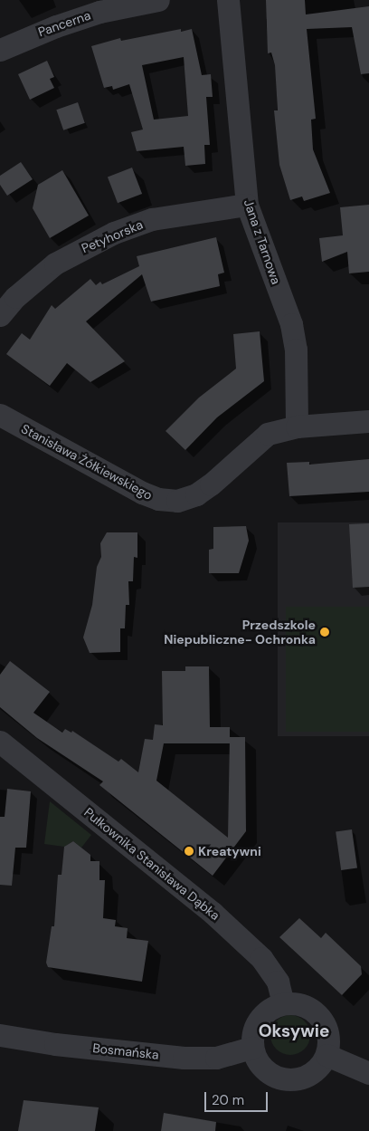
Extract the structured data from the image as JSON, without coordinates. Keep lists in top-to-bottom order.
{
  "streets": {
    "street": [
      "Pancerna",
      "Petyhorska",
      "Jana z Tarnowa",
      "Stanisława Żółkiewskiego",
      "Pułkownika Stanisława Dąbka",
      "Bosmańska"
    ]
  },
  "crossings": [
    ["Petyhorska", "Jana z Tarnowa"],
    ["Jana z Tarnowa", "Stanisława Żółkiewskiego"],
    ["Pułkownika Stanisława Dąbka", "Bosmańska"]
  ],
  "districts": ["Oksywie"],
  "places": ["Przedszkole Niepubliczne- Ochronka", "Kreatywni"],
  "scale_bar": "20 m"
}
